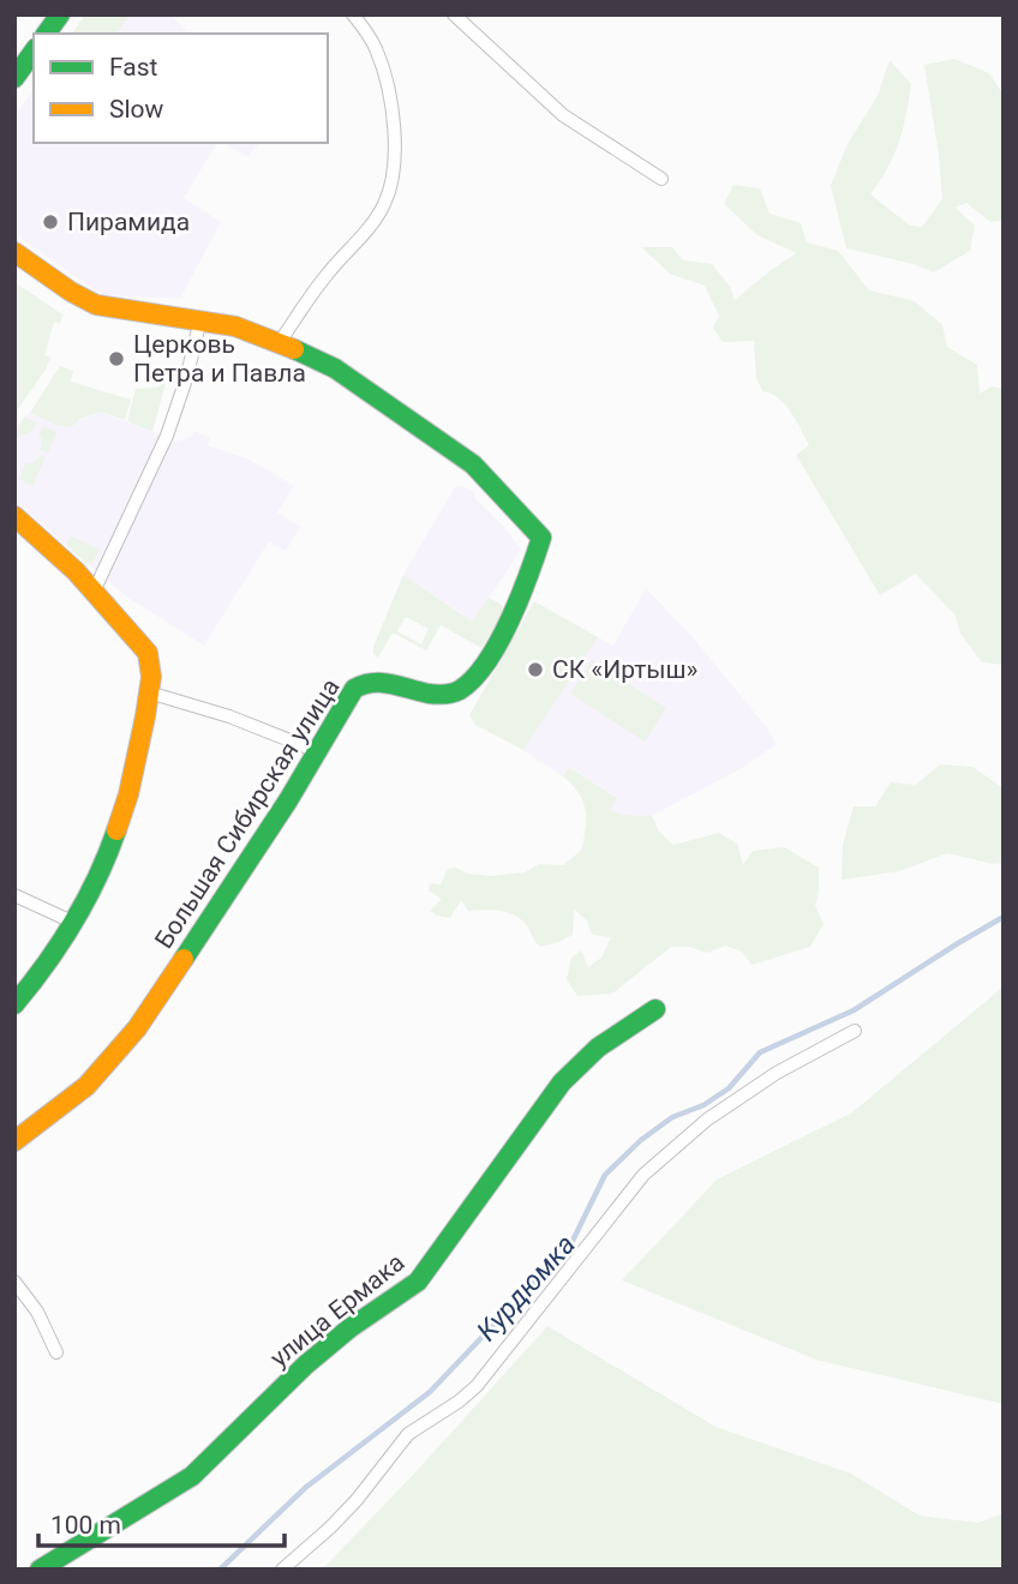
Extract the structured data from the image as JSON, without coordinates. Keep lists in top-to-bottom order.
{
  "streets": {
    "street": ["Большая Сибирская улица", "улица Ермака"]
  },
  "water": ["Курдюмка"],
  "places": ["Пирамида", "Церковь Петра и Павла", "СК «Иртыш»"],
  "legend": ["Fast", "Slow"],
  "scale_bar": "100 m"
}
